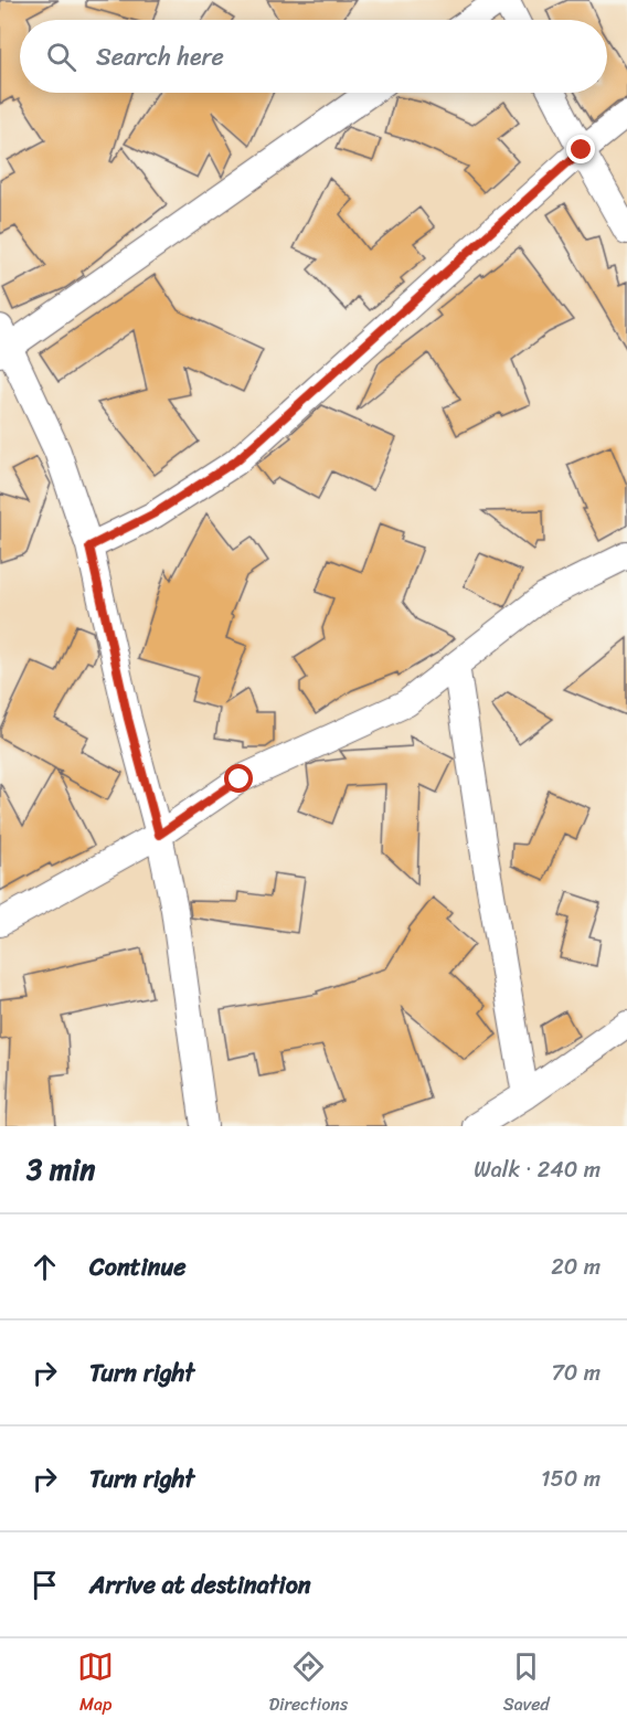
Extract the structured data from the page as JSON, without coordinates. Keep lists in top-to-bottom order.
{
  "page": {
    "search": "Search here",
    "heading": ["3 min", "Walk · 240 m"],
    "list": [
      ["Continue", "20 m"],
      ["Turn right", "70 m"],
      ["Turn right", "150 m"],
      "Arrive at destination"
    ],
    "nav": ["Map", "Directions", "Saved"]
  }
}
